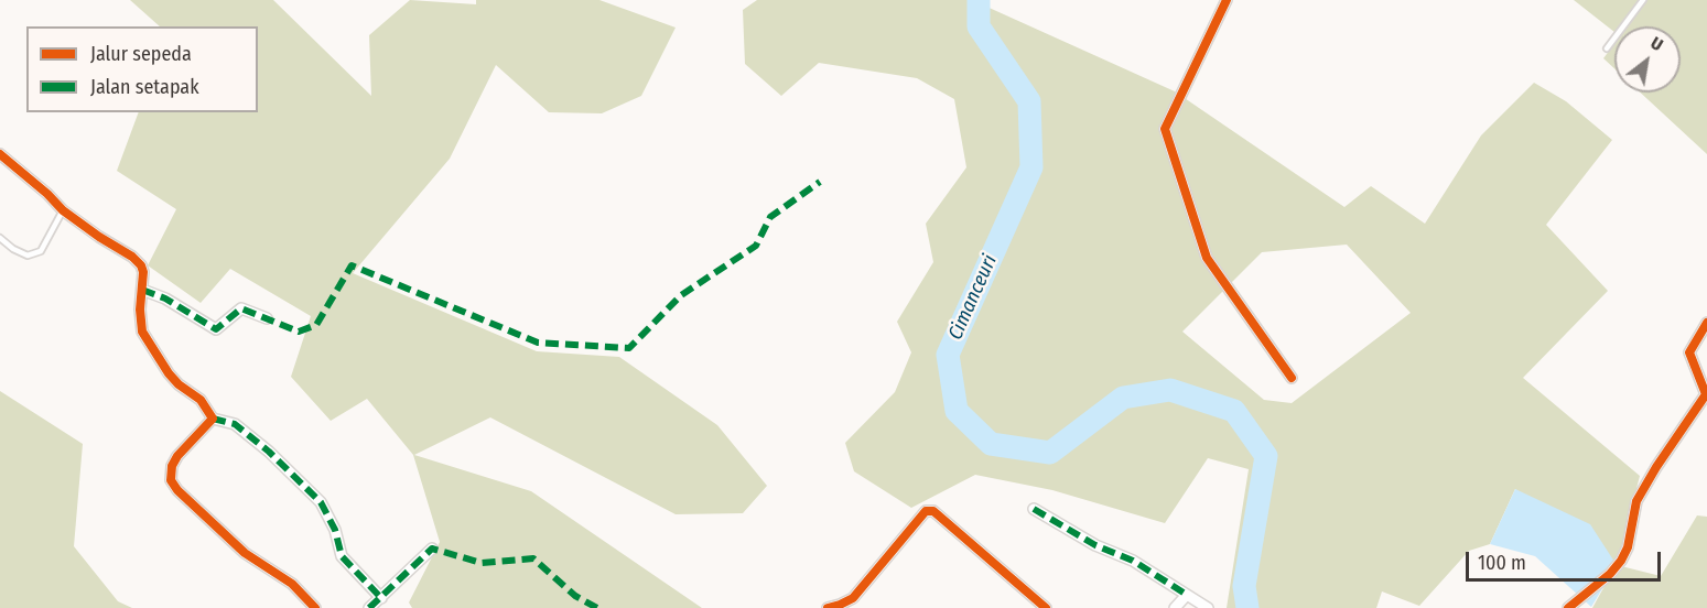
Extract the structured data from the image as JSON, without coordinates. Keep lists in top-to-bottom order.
{
  "water": ["Cimanceuri"],
  "legend": ["Jalur sepeda", "Jalan setapak"],
  "scale_bar": "100 m",
  "north": "top right"
}
